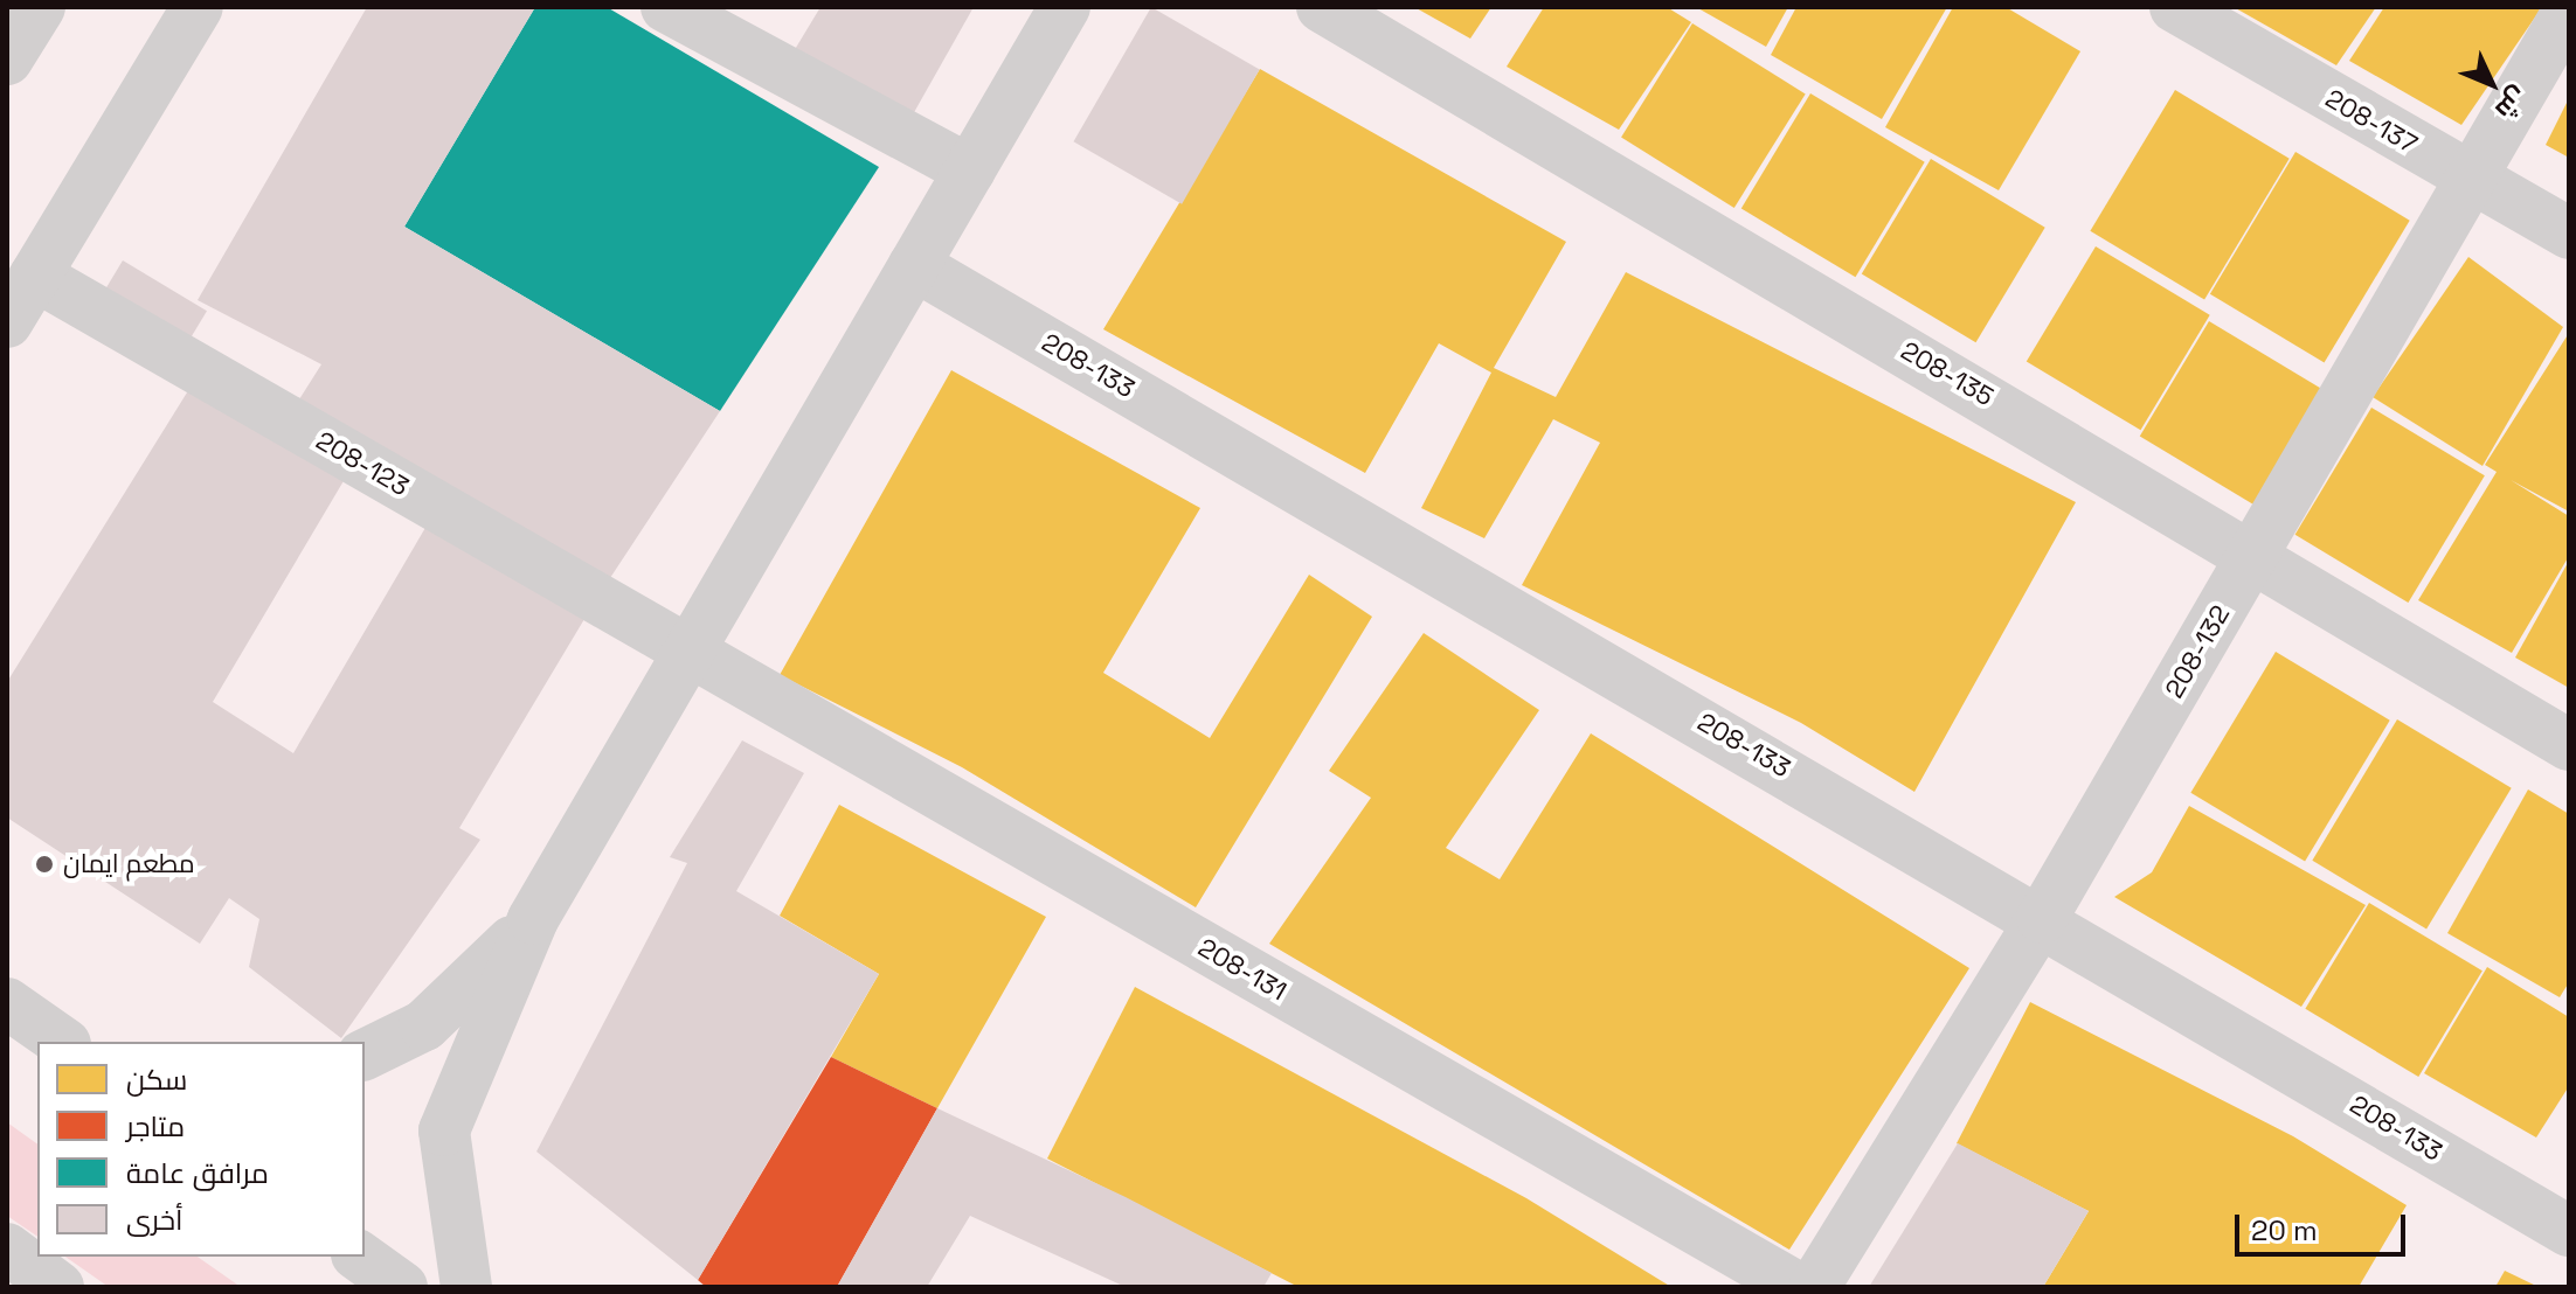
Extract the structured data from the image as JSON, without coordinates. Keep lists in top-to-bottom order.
{
  "streets": {
    "main road": [
      "208-137",
      "208-133",
      "208-135",
      "208-123",
      "208-132",
      "208-131"
    ]
  },
  "crossings": [
    ["208-137", "208-132"],
    ["208-133", "208-132"],
    ["208-135", "208-132"],
    ["208-123", "208-131"]
  ],
  "places": ["مطعم ايمان"],
  "legend": [
    "سكن",
    "متاجر",
    "مرافق عامة",
    "أخرى"
  ],
  "scale_bar": "20 m",
  "north": "bottom right"
}
